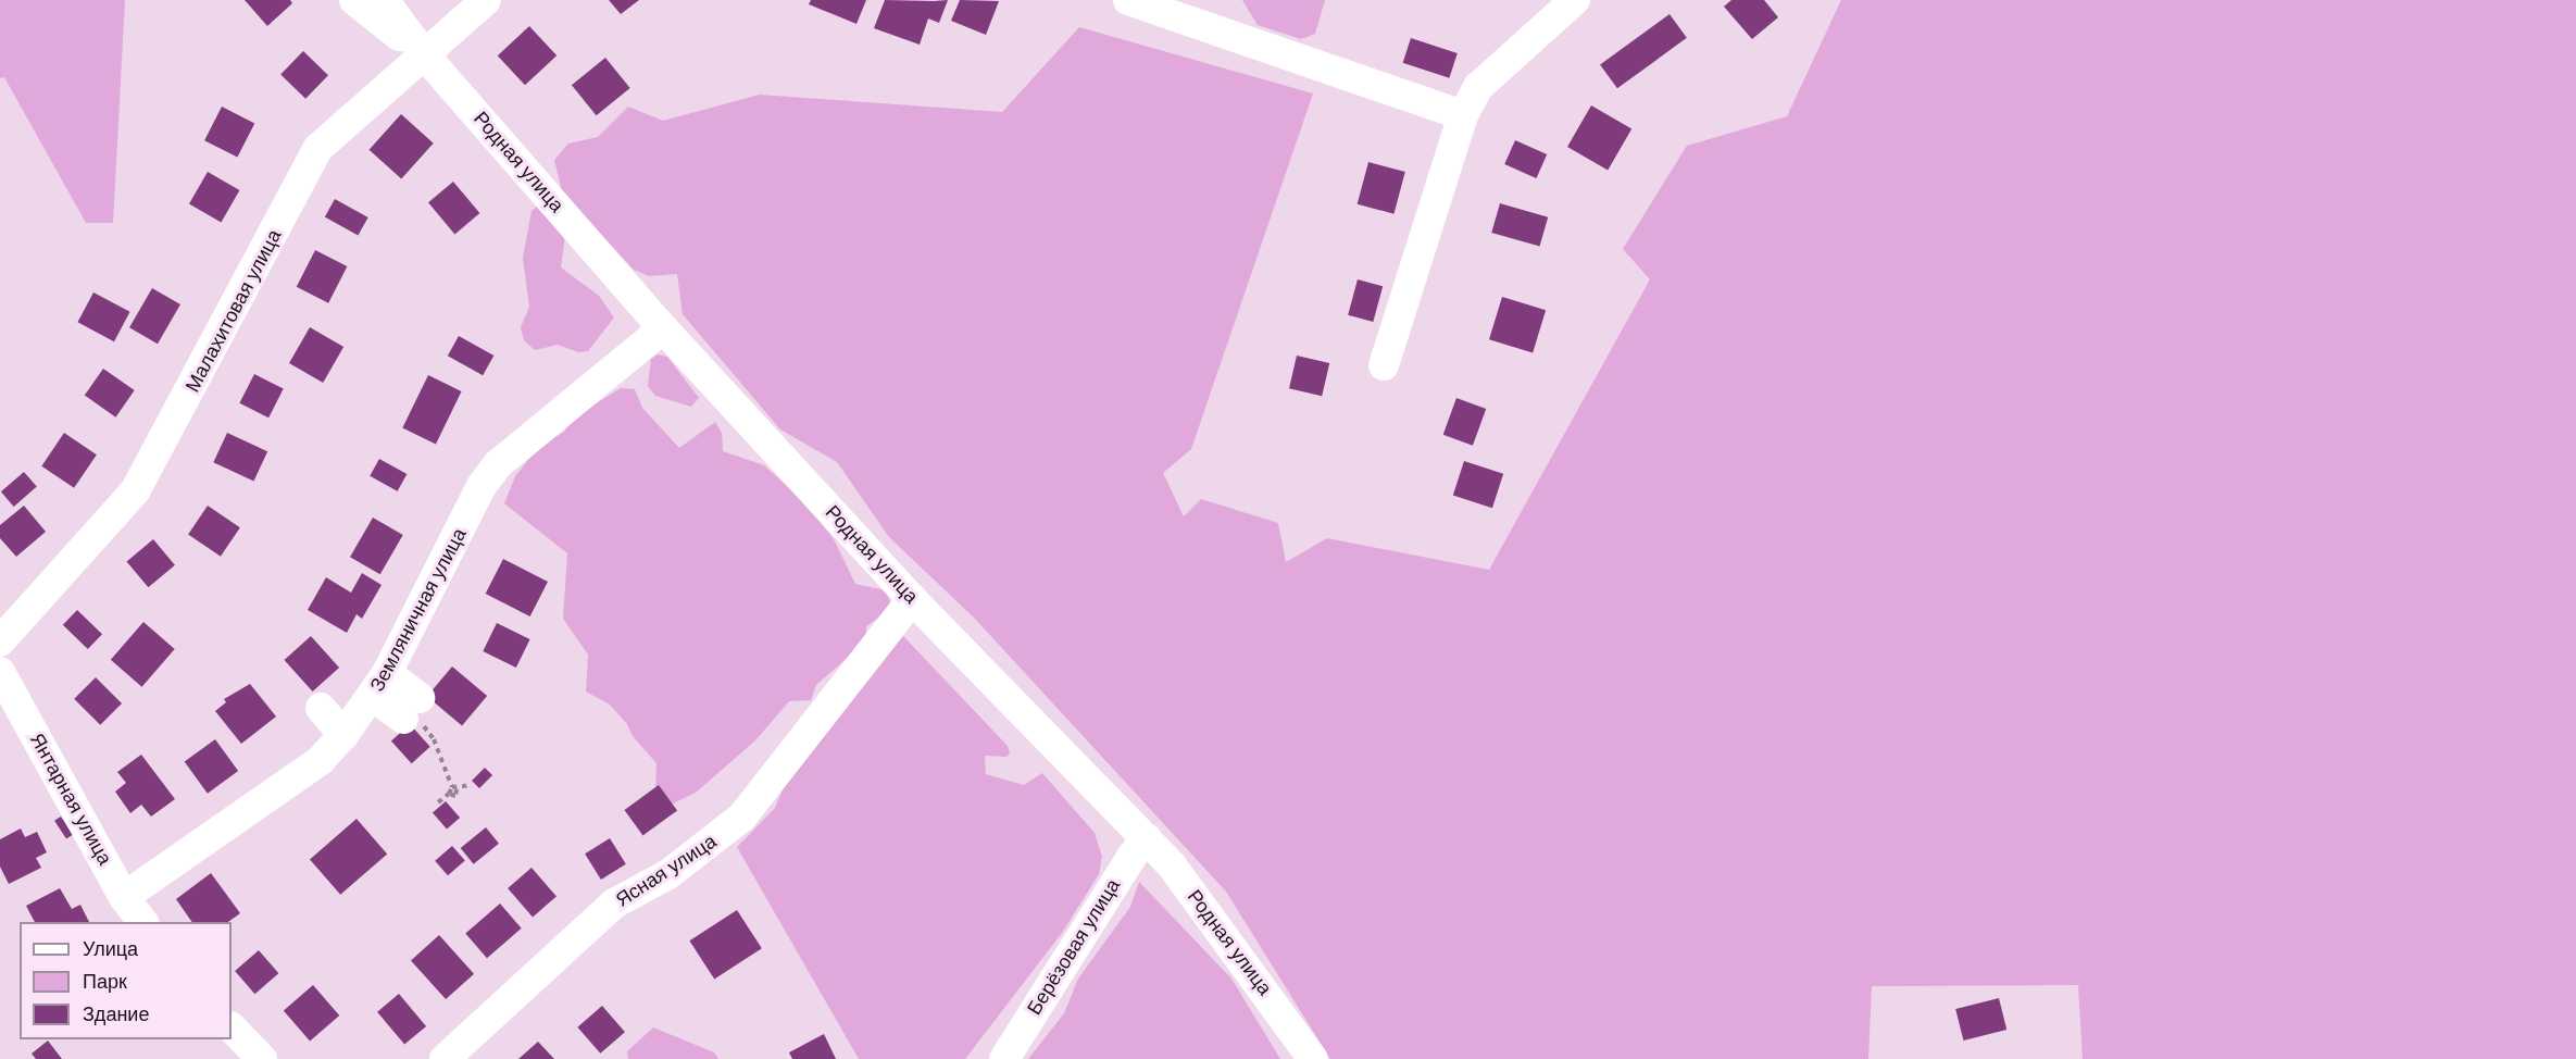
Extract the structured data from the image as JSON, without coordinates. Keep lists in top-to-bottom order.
{
  "streets": {
    "street": [
      "Родная улица",
      "Малахитовая улица",
      "Земляничная улица",
      "Янтарная улица",
      "Ясная улица",
      "Берёзовая улица"
    ]
  },
  "crossings": [
    ["Родная улица", "Малахитовая улица"],
    ["Родная улица", "Земляничная улица"],
    ["Родная улица", "Ясная улица"],
    ["Родная улица", "Берёзовая улица"],
    ["Земляничная улица", "Янтарная улица"]
  ],
  "legend": ["Улица", "Парк", "Здание"]
}
